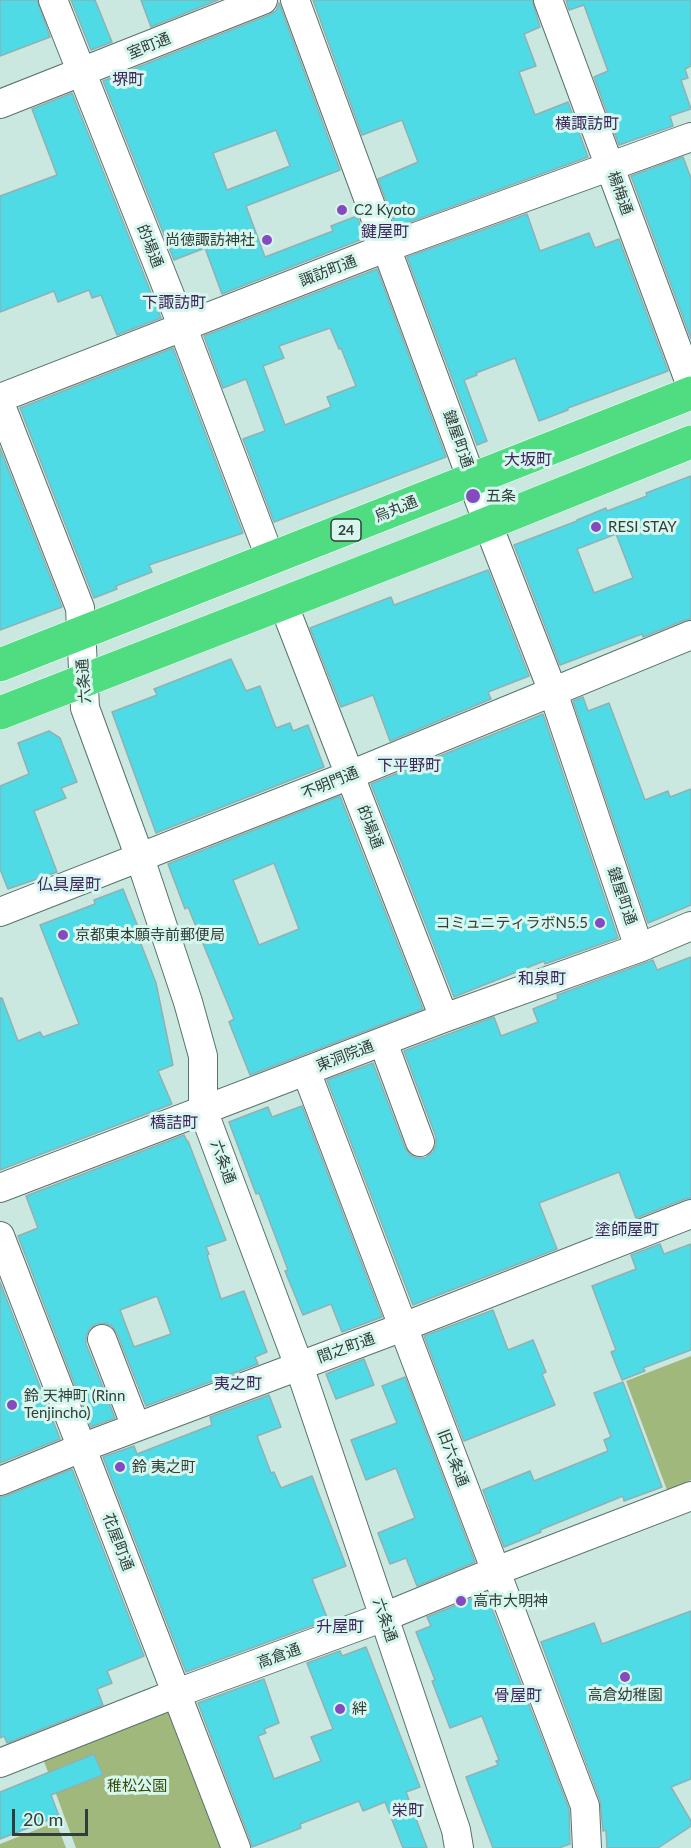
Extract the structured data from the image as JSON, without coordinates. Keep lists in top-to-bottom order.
{
  "streets": {
    "highway": ["烏丸通", "24"],
    "street": [
      "室町通",
      "楊梅通",
      "的場通",
      "諏訪町通",
      "鍵屋町通",
      "六条通",
      "不明門通",
      "東洞院通",
      "間之町通",
      "旧六条通",
      "花屋町通",
      "高倉通"
    ]
  },
  "crossings": [
    ["室町通", "的場通"],
    ["楊梅通", "諏訪町通"],
    ["的場通", "諏訪町通"],
    ["的場通", "烏丸通"],
    ["的場通", "不明門通"],
    ["的場通", "東洞院通"],
    ["諏訪町通", "鍵屋町通"],
    ["鍵屋町通", "烏丸通"],
    ["鍵屋町通", "不明門通"],
    ["鍵屋町通", "東洞院通"],
    ["烏丸通", "六条通"],
    ["六条通", "不明門通"],
    ["六条通", "東洞院通"],
    ["六条通", "間之町通"],
    ["六条通", "高倉通"],
    ["東洞院通", "旧六条通"],
    ["間之町通", "旧六条通"],
    ["間之町通", "花屋町通"],
    ["旧六条通", "高倉通"],
    ["花屋町通", "高倉通"]
  ],
  "districts": [
    "堺町",
    "横諏訪町",
    "鍵屋町",
    "下諏訪町",
    "大坂町",
    "下平野町",
    "仏具屋町",
    "和泉町",
    "橋詰町",
    "塗師屋町",
    "夷之町",
    "升屋町",
    "骨屋町",
    "栄町"
  ],
  "parks": ["稚松公園"],
  "places": [
    "C2 Kyoto",
    "尚徳諏訪神社",
    "五条",
    "RESI STAY",
    "コミュニティラボN5.5",
    "京都東本願寺前郵便局",
    "鈴 天神町 (Rinn Tenjincho)",
    "鈴 夷之町",
    "高市大明神",
    "高倉幼稚園",
    "絆"
  ],
  "scale_bar": "20 m"
}
